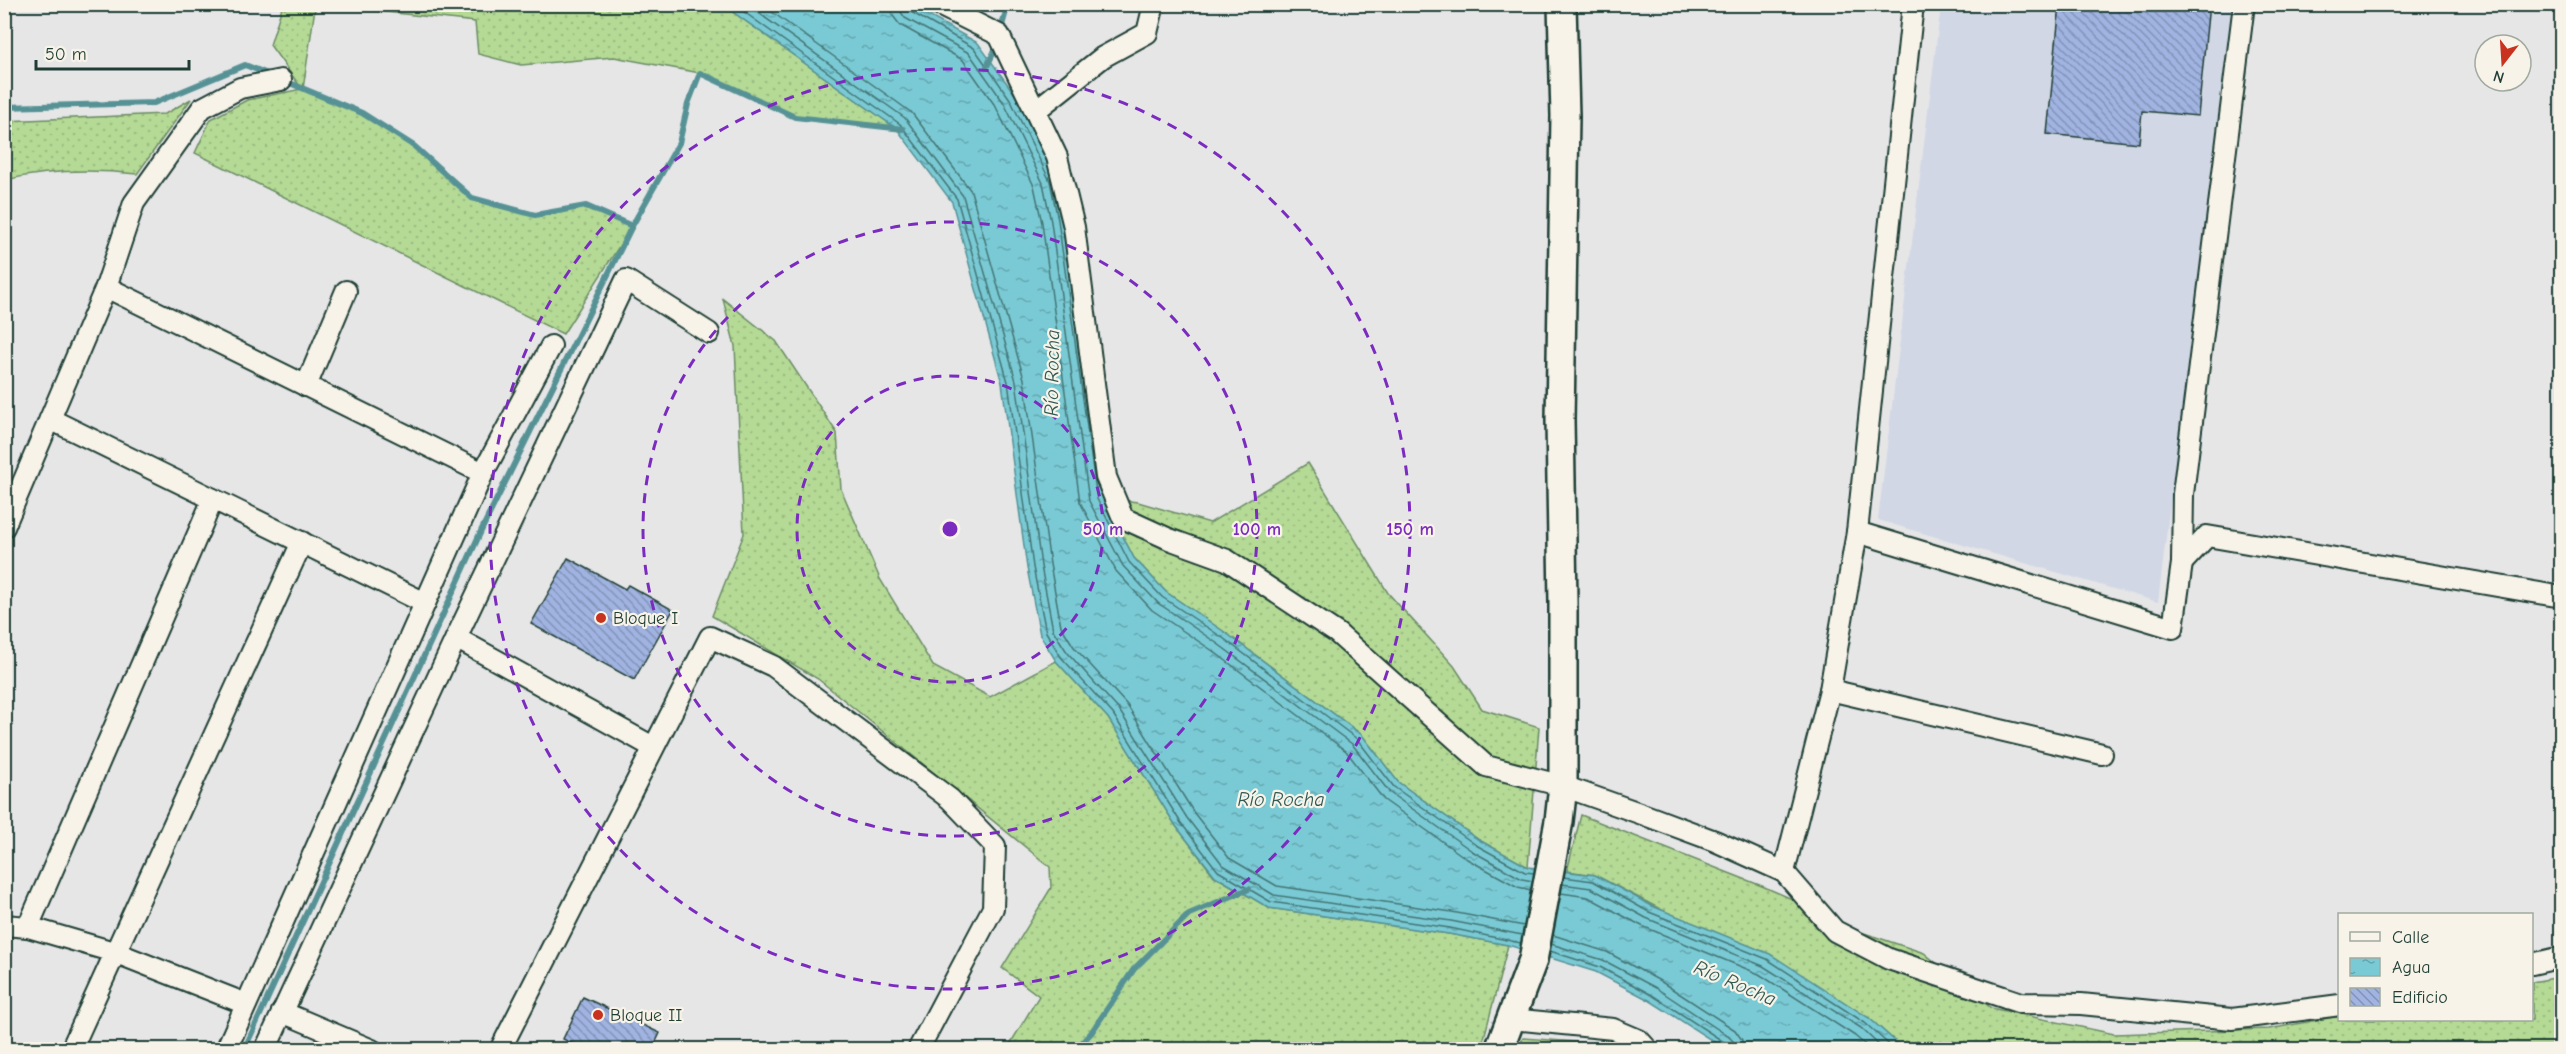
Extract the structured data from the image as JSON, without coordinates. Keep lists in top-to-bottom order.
{
  "water": ["Río Rocha"],
  "places": ["Bloque I", "Bloque II"],
  "legend": ["Calle", "Agua", "Edificio"],
  "scale_bar": "50 m",
  "north": "bottom",
  "rings": ["50 m", "100 m", "150 m"]
}
